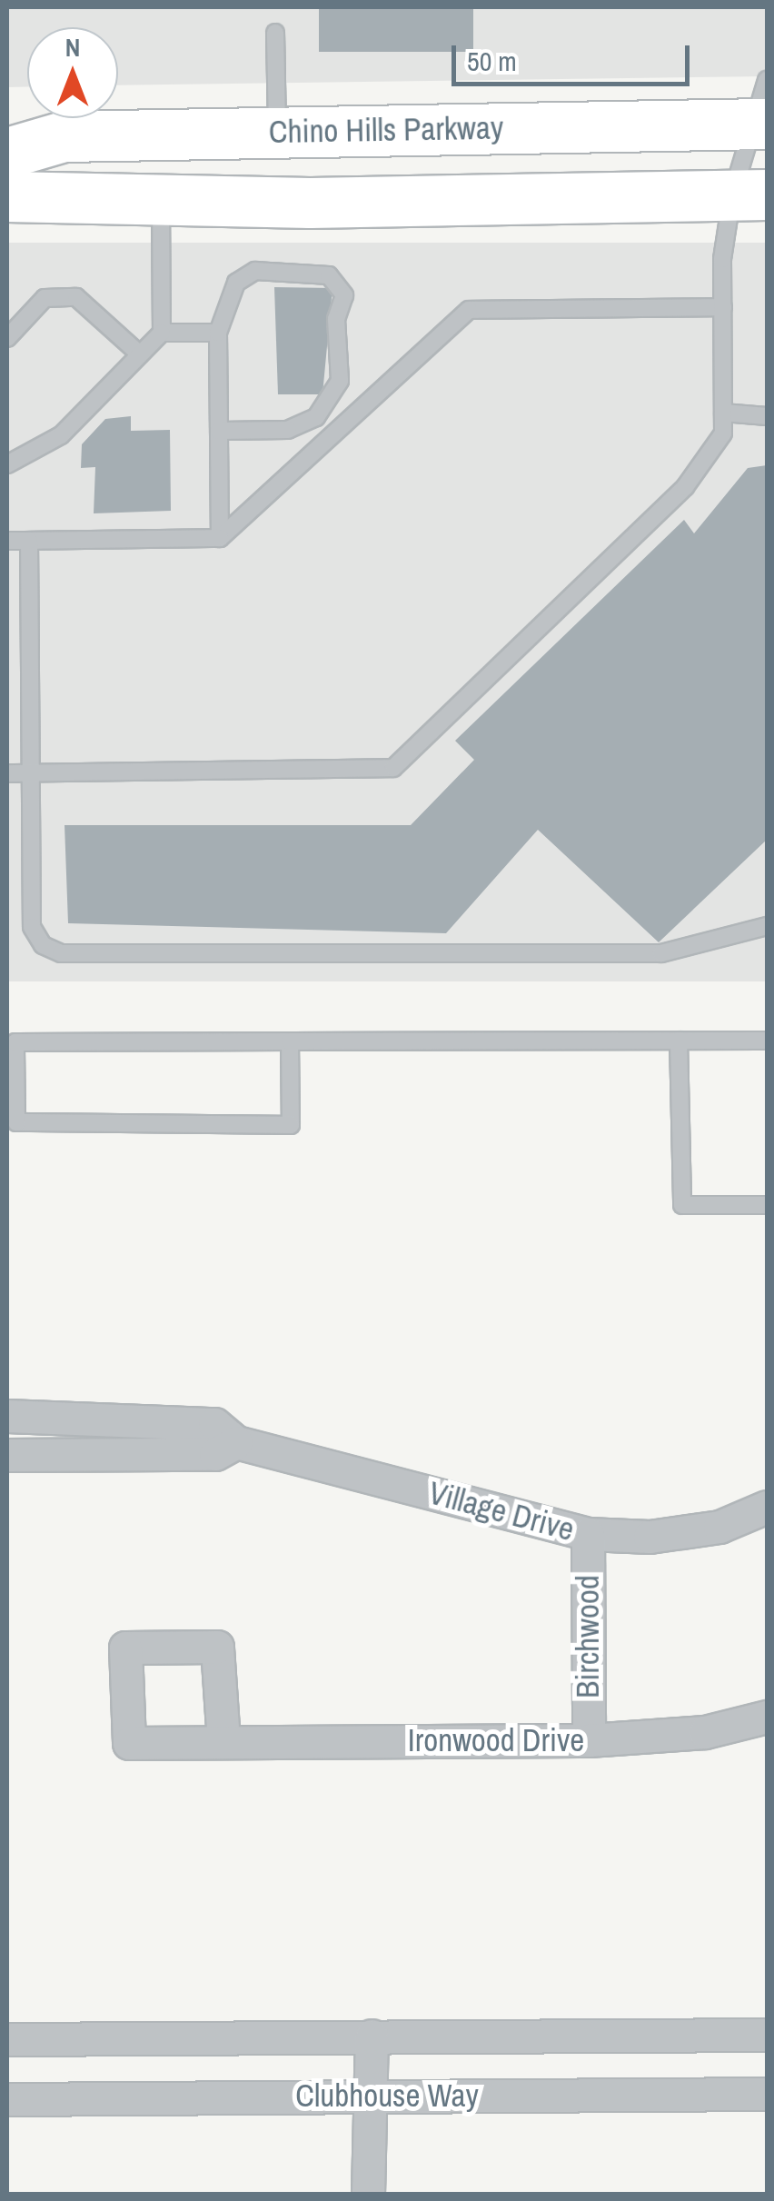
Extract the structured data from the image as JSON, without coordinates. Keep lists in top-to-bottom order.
{
  "streets": {
    "main road": ["Chino Hills Parkway"],
    "street": [
      "Village Drive",
      "Birchwood",
      "Ironwood Drive",
      "Clubhouse Way"
    ]
  },
  "crossings": [
    ["Village Drive", "Birchwood"],
    ["Birchwood", "Ironwood Drive"]
  ],
  "scale_bar": "50 m",
  "north": "top"
}
